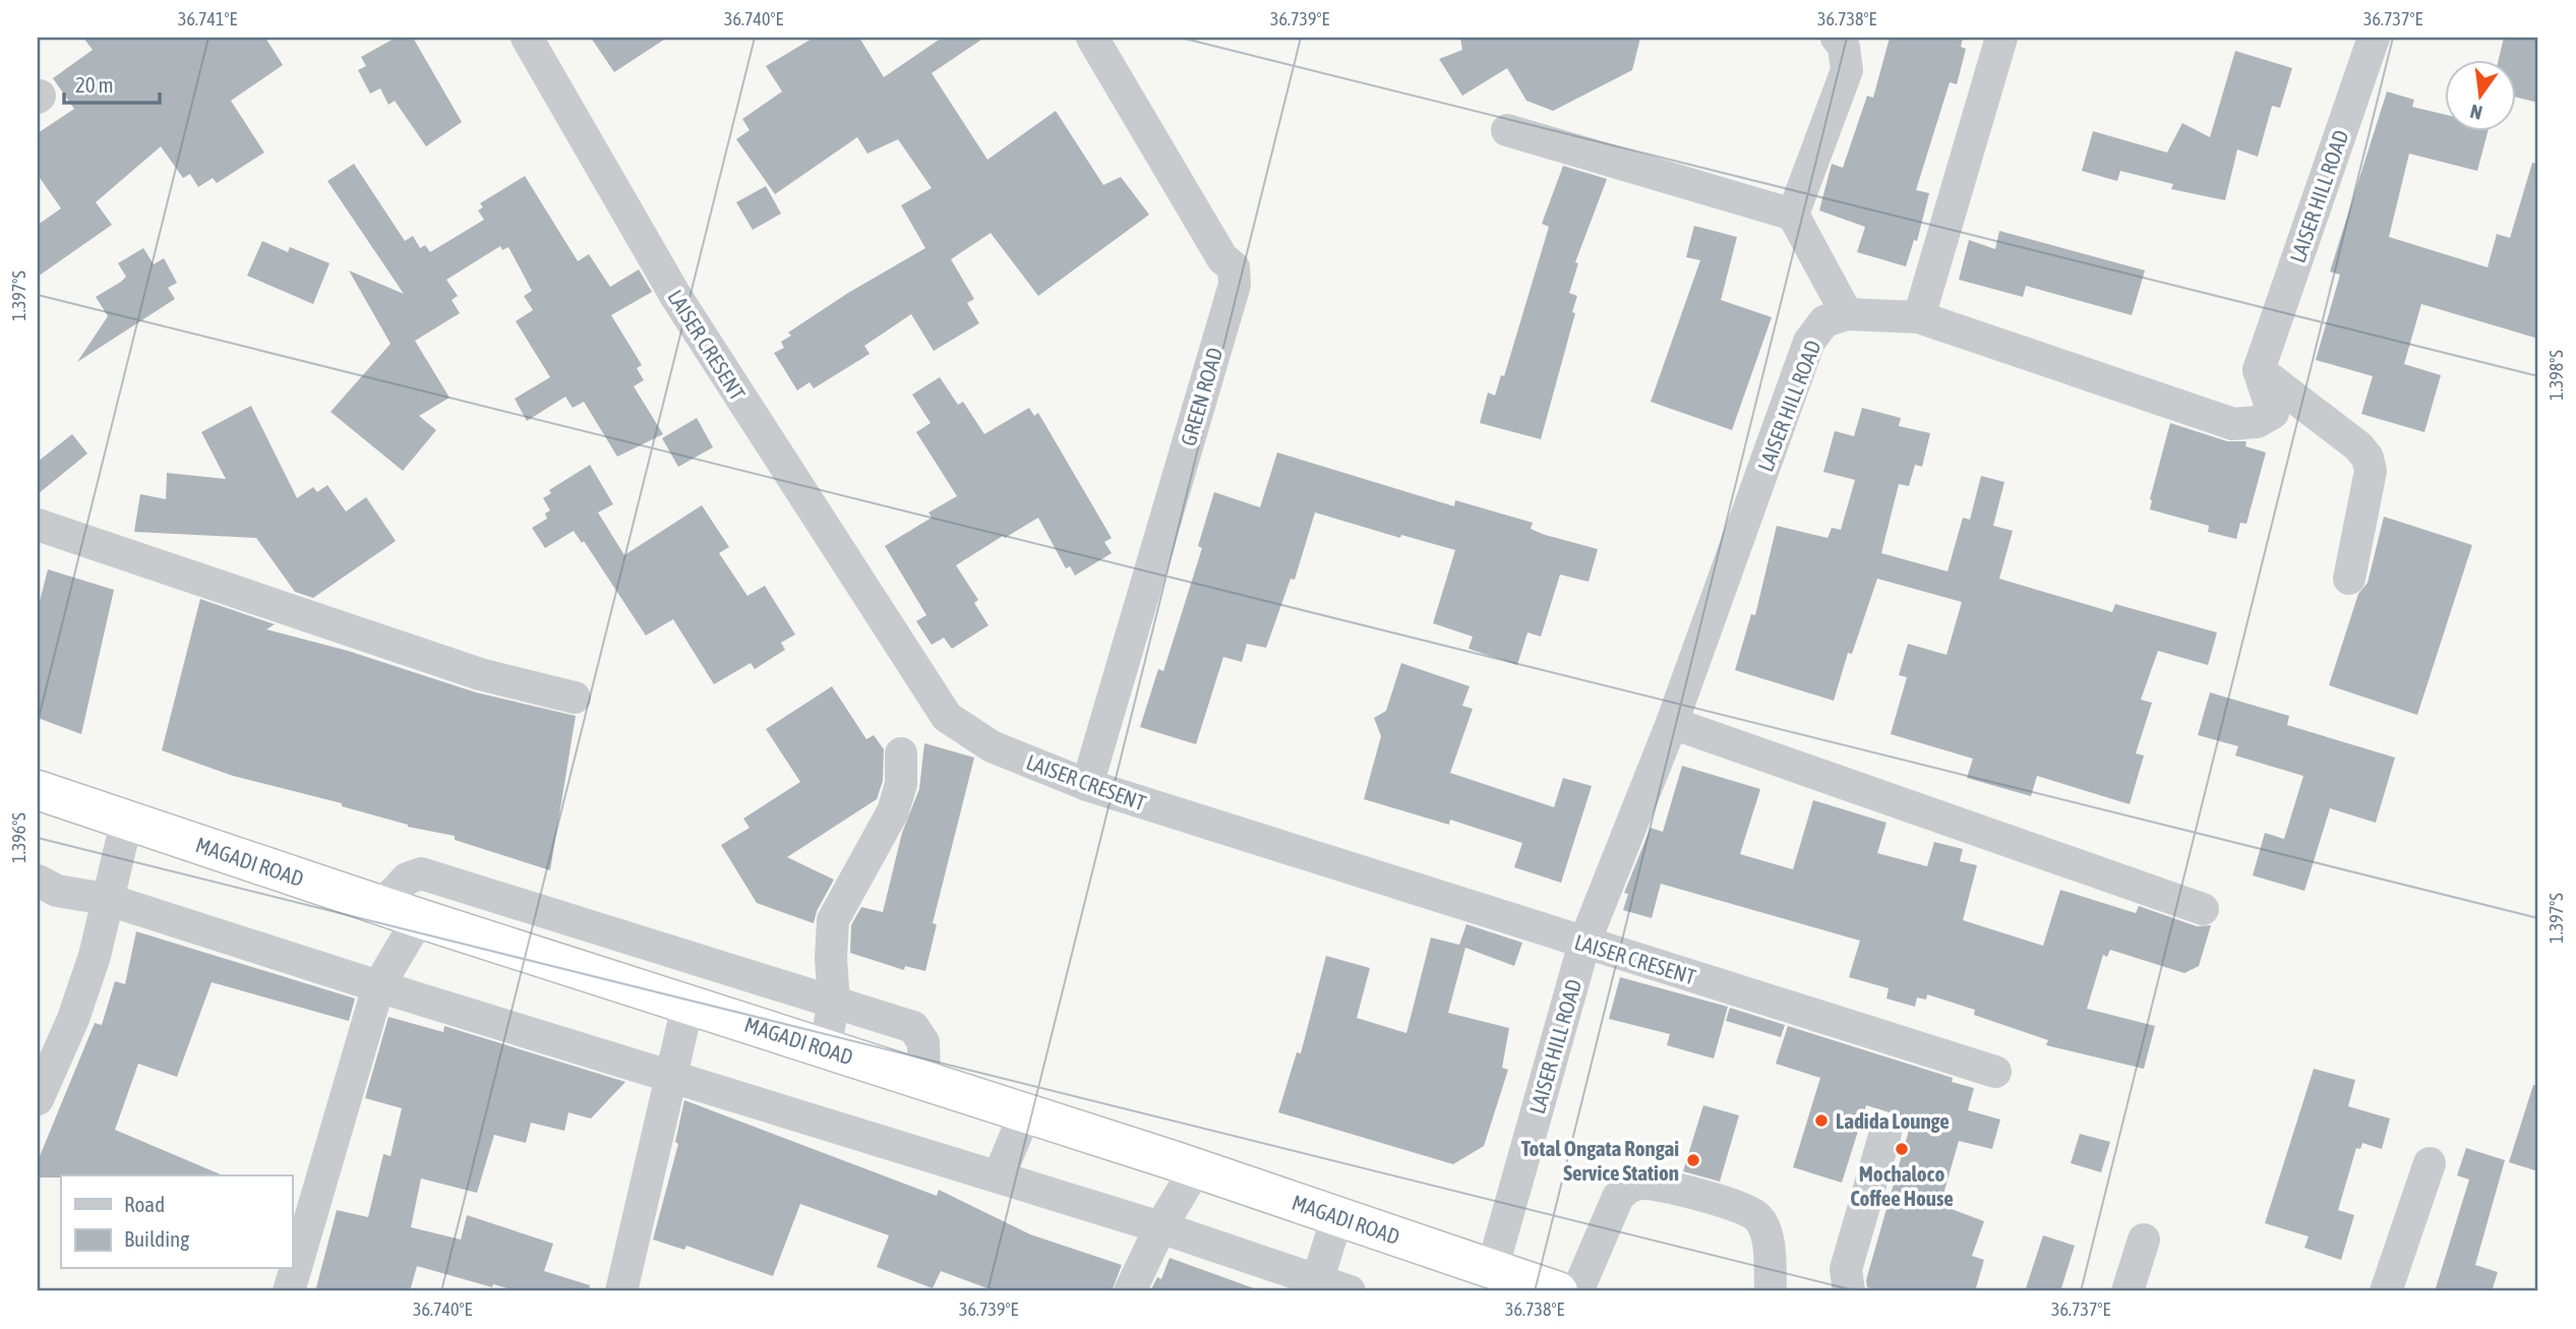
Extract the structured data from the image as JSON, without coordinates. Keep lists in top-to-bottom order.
{
  "streets": {
    "highway": ["MAGADI ROAD"],
    "street": ["LAISER HILL ROAD", "LAISER CRESENT", "GREEN ROAD"]
  },
  "crossings": [
    ["LAISER HILL ROAD", "LAISER CRESENT"],
    ["LAISER HILL ROAD", "MAGADI ROAD"],
    ["LAISER CRESENT", "GREEN ROAD"]
  ],
  "places": ["Ladida Lounge", "Mochaloco Coffee House", "Total Ongata Rongai Service Station"],
  "legend": ["Road", "Building"],
  "scale_bar": "20 m",
  "north": "bottom",
  "coordinates": [
    "36.741°E",
    "36.740°E",
    "36.739°E",
    "36.738°E",
    "36.737°E",
    "1.397°S",
    "1.398°S",
    "1.396°S"
  ]
}
